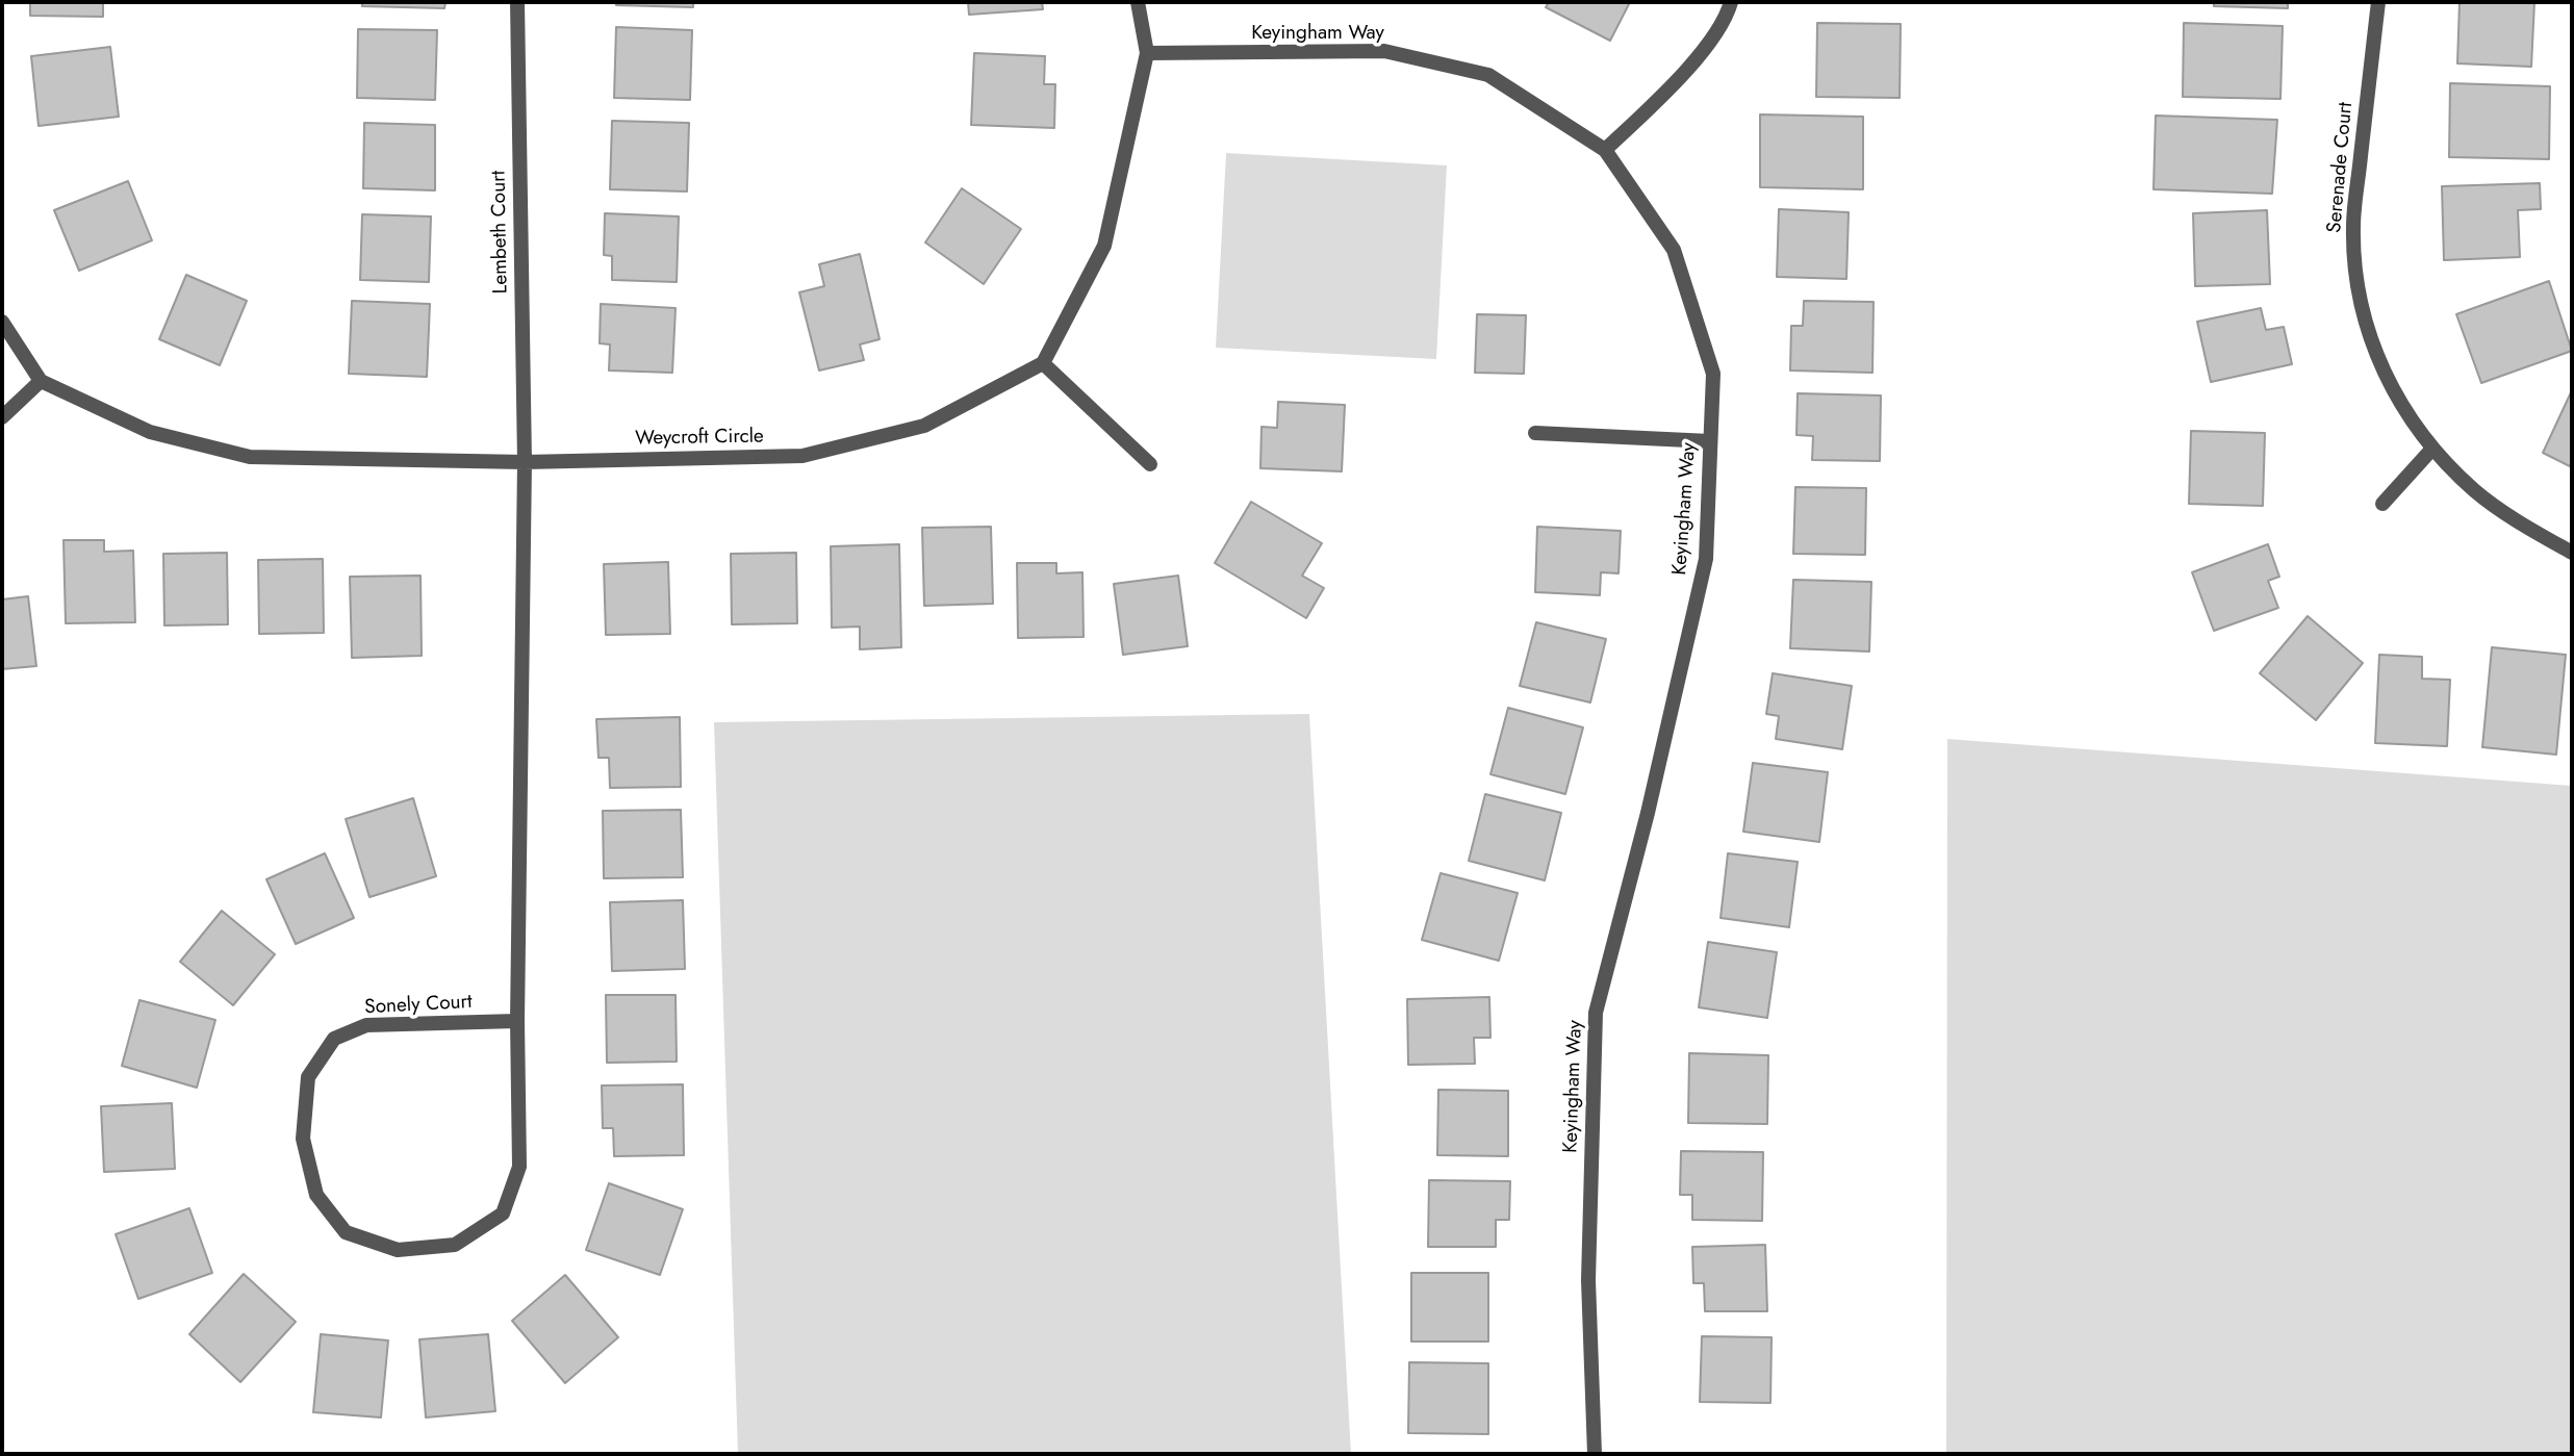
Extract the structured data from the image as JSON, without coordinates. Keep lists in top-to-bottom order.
{
  "streets": {
    "street": [
      "Keyingham Way",
      "Serenade Court",
      "Lembeth Court",
      "Weycroft Circle",
      "Sonely Court"
    ]
  },
  "crossings": [
    ["Lembeth Court", "Weycroft Circle"],
    ["Lembeth Court", "Sonely Court"],
    ["Weycroft Circle", "Sonely Court"]
  ]
}
